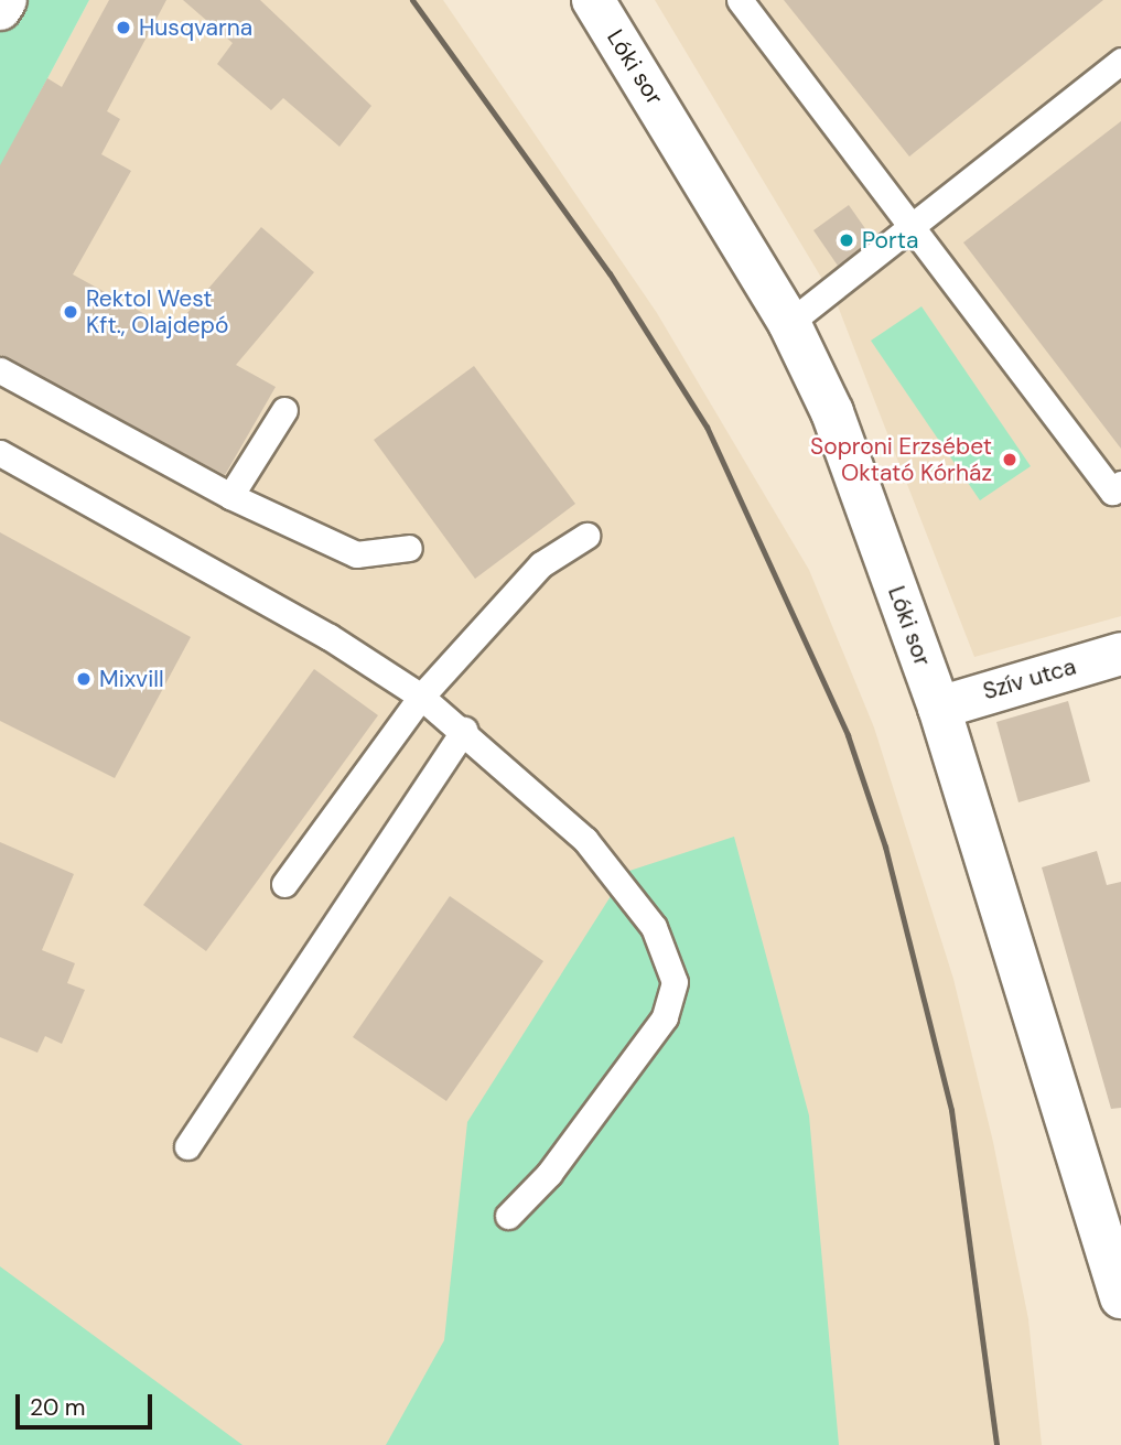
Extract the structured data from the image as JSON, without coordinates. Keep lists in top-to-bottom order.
{
  "streets": {
    "street": ["Lóki sor", "Szív utca"]
  },
  "crossings": [
    ["Lóki sor", "Szív utca"]
  ],
  "places": [
    "Husqvarna",
    "Porta",
    "Rektol West Kft., Olajdepó",
    "Soproni Erzsébet Oktató Kórház",
    "Mixvill"
  ],
  "scale_bar": "20 m"
}
